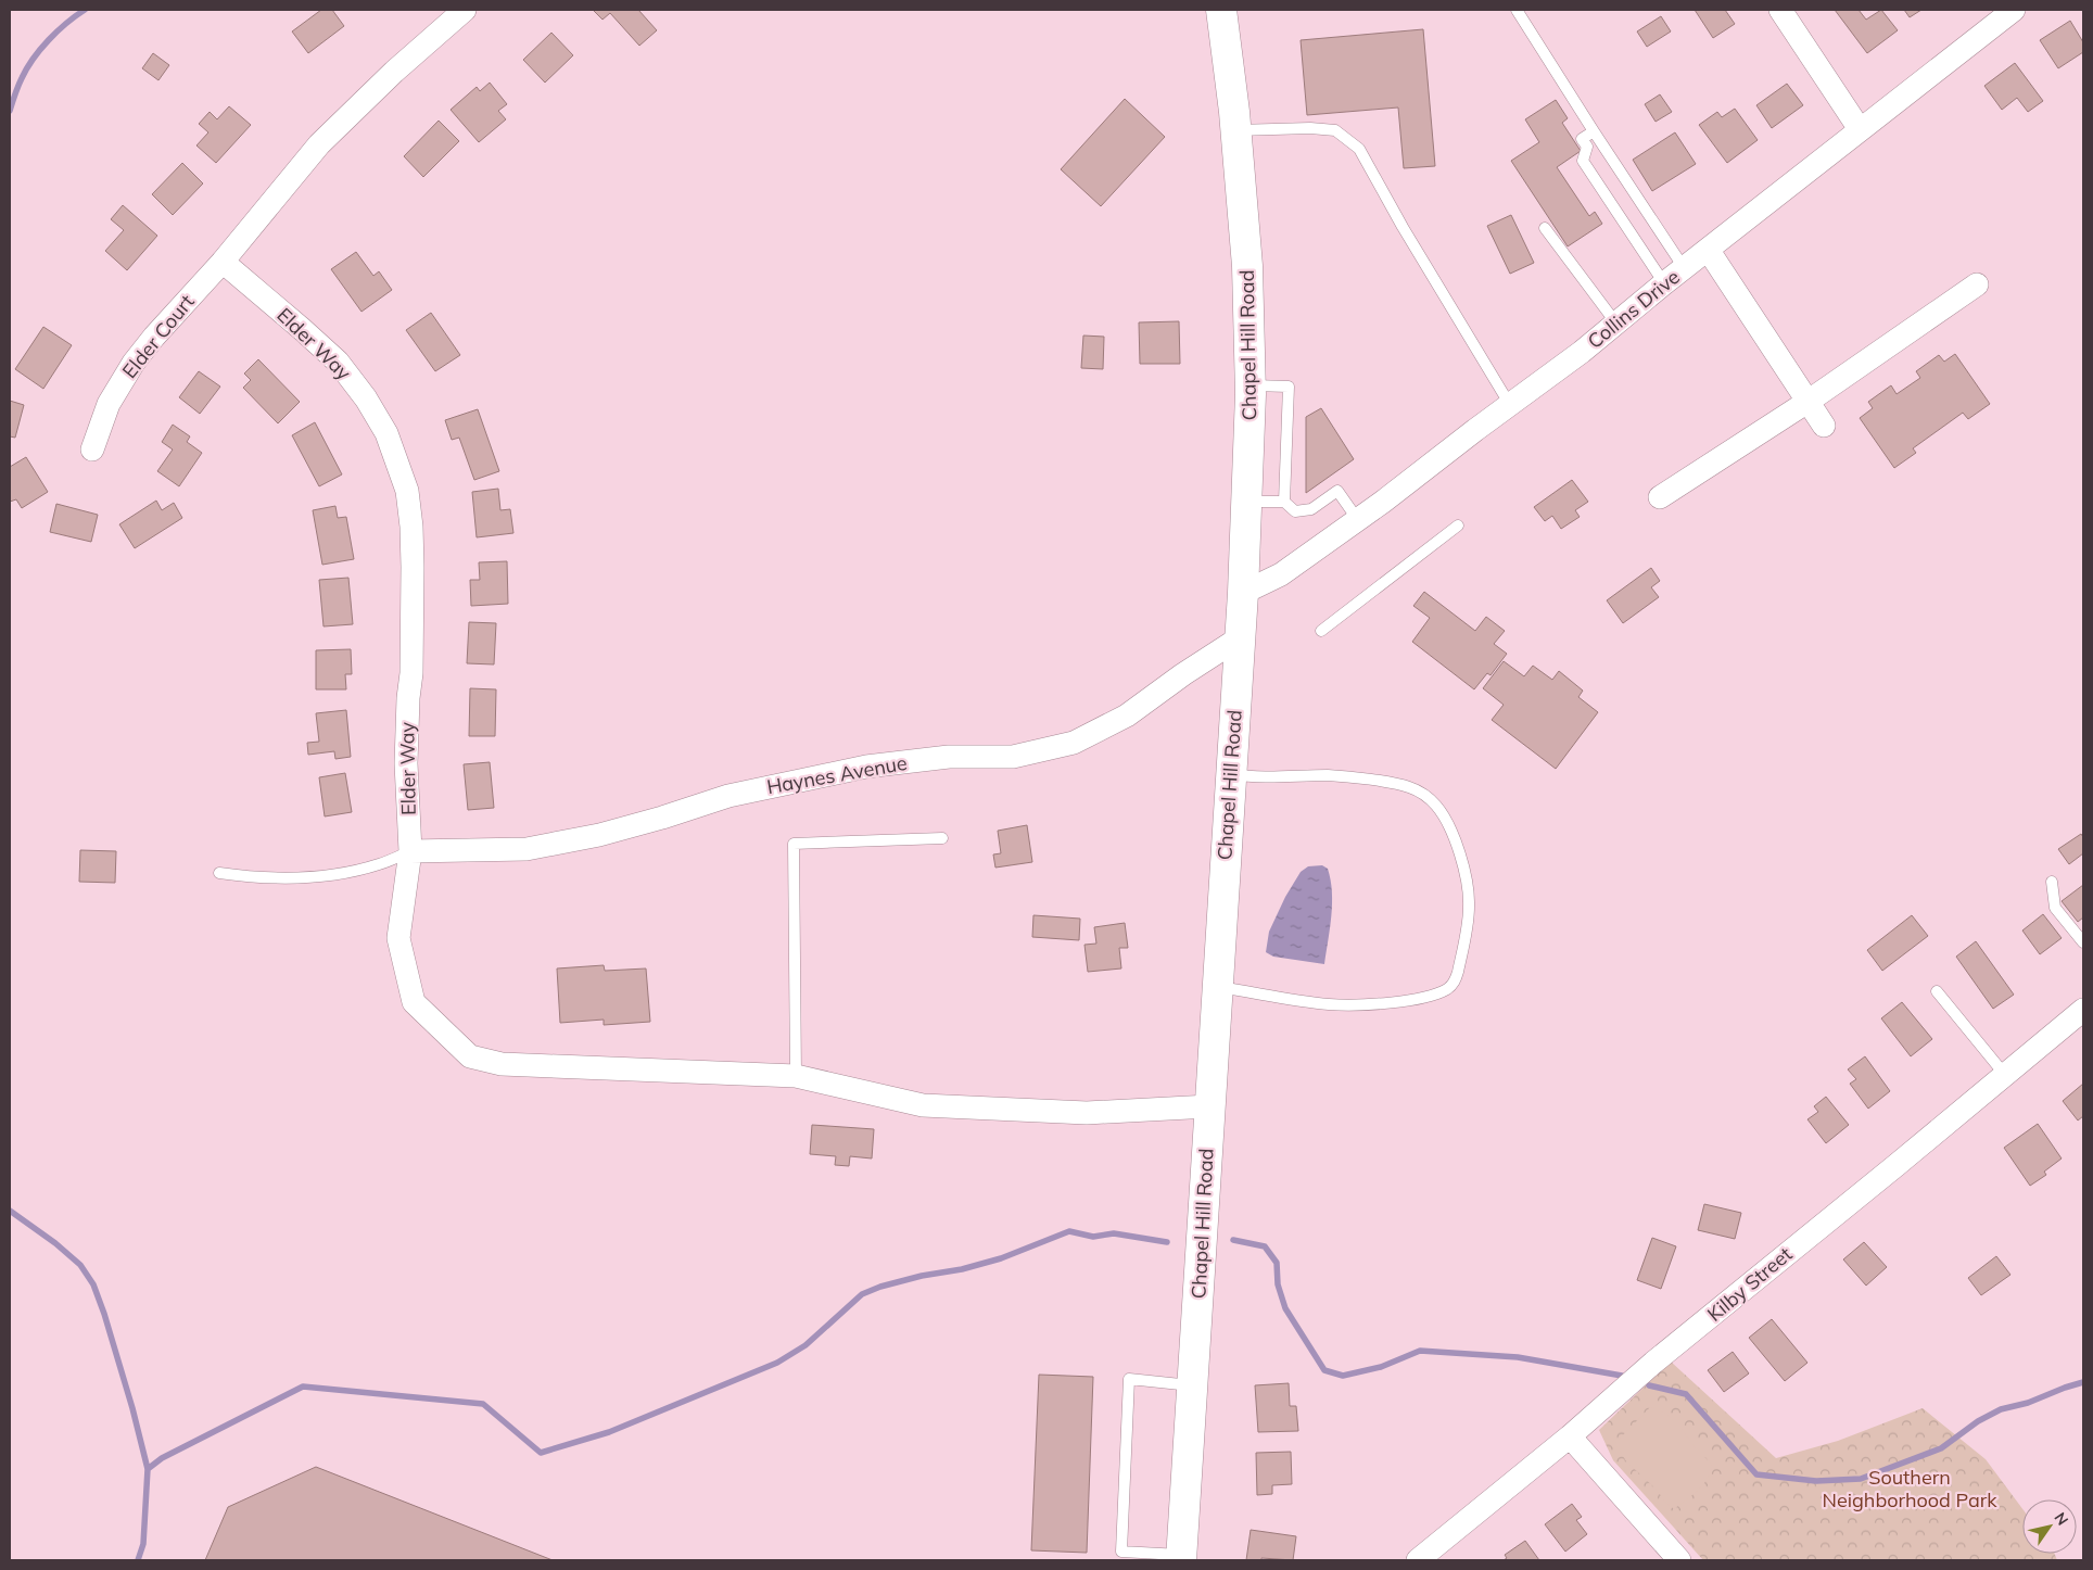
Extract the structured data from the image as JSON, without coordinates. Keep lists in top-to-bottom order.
{
  "streets": {
    "main road": ["Chapel Hill Road"],
    "street": [
      "Collins Drive",
      "Elder Court",
      "Elder Way",
      "Haynes Avenue",
      "Kilby Street"
    ]
  },
  "crossings": [
    ["Collins Drive", "Chapel Hill Road"],
    ["Elder Court", "Elder Way"],
    ["Elder Way", "Chapel Hill Road"],
    ["Elder Way", "Haynes Avenue"],
    ["Chapel Hill Road", "Haynes Avenue"]
  ],
  "parks": ["Southern Neighborhood Park"],
  "north": "top right"
}
